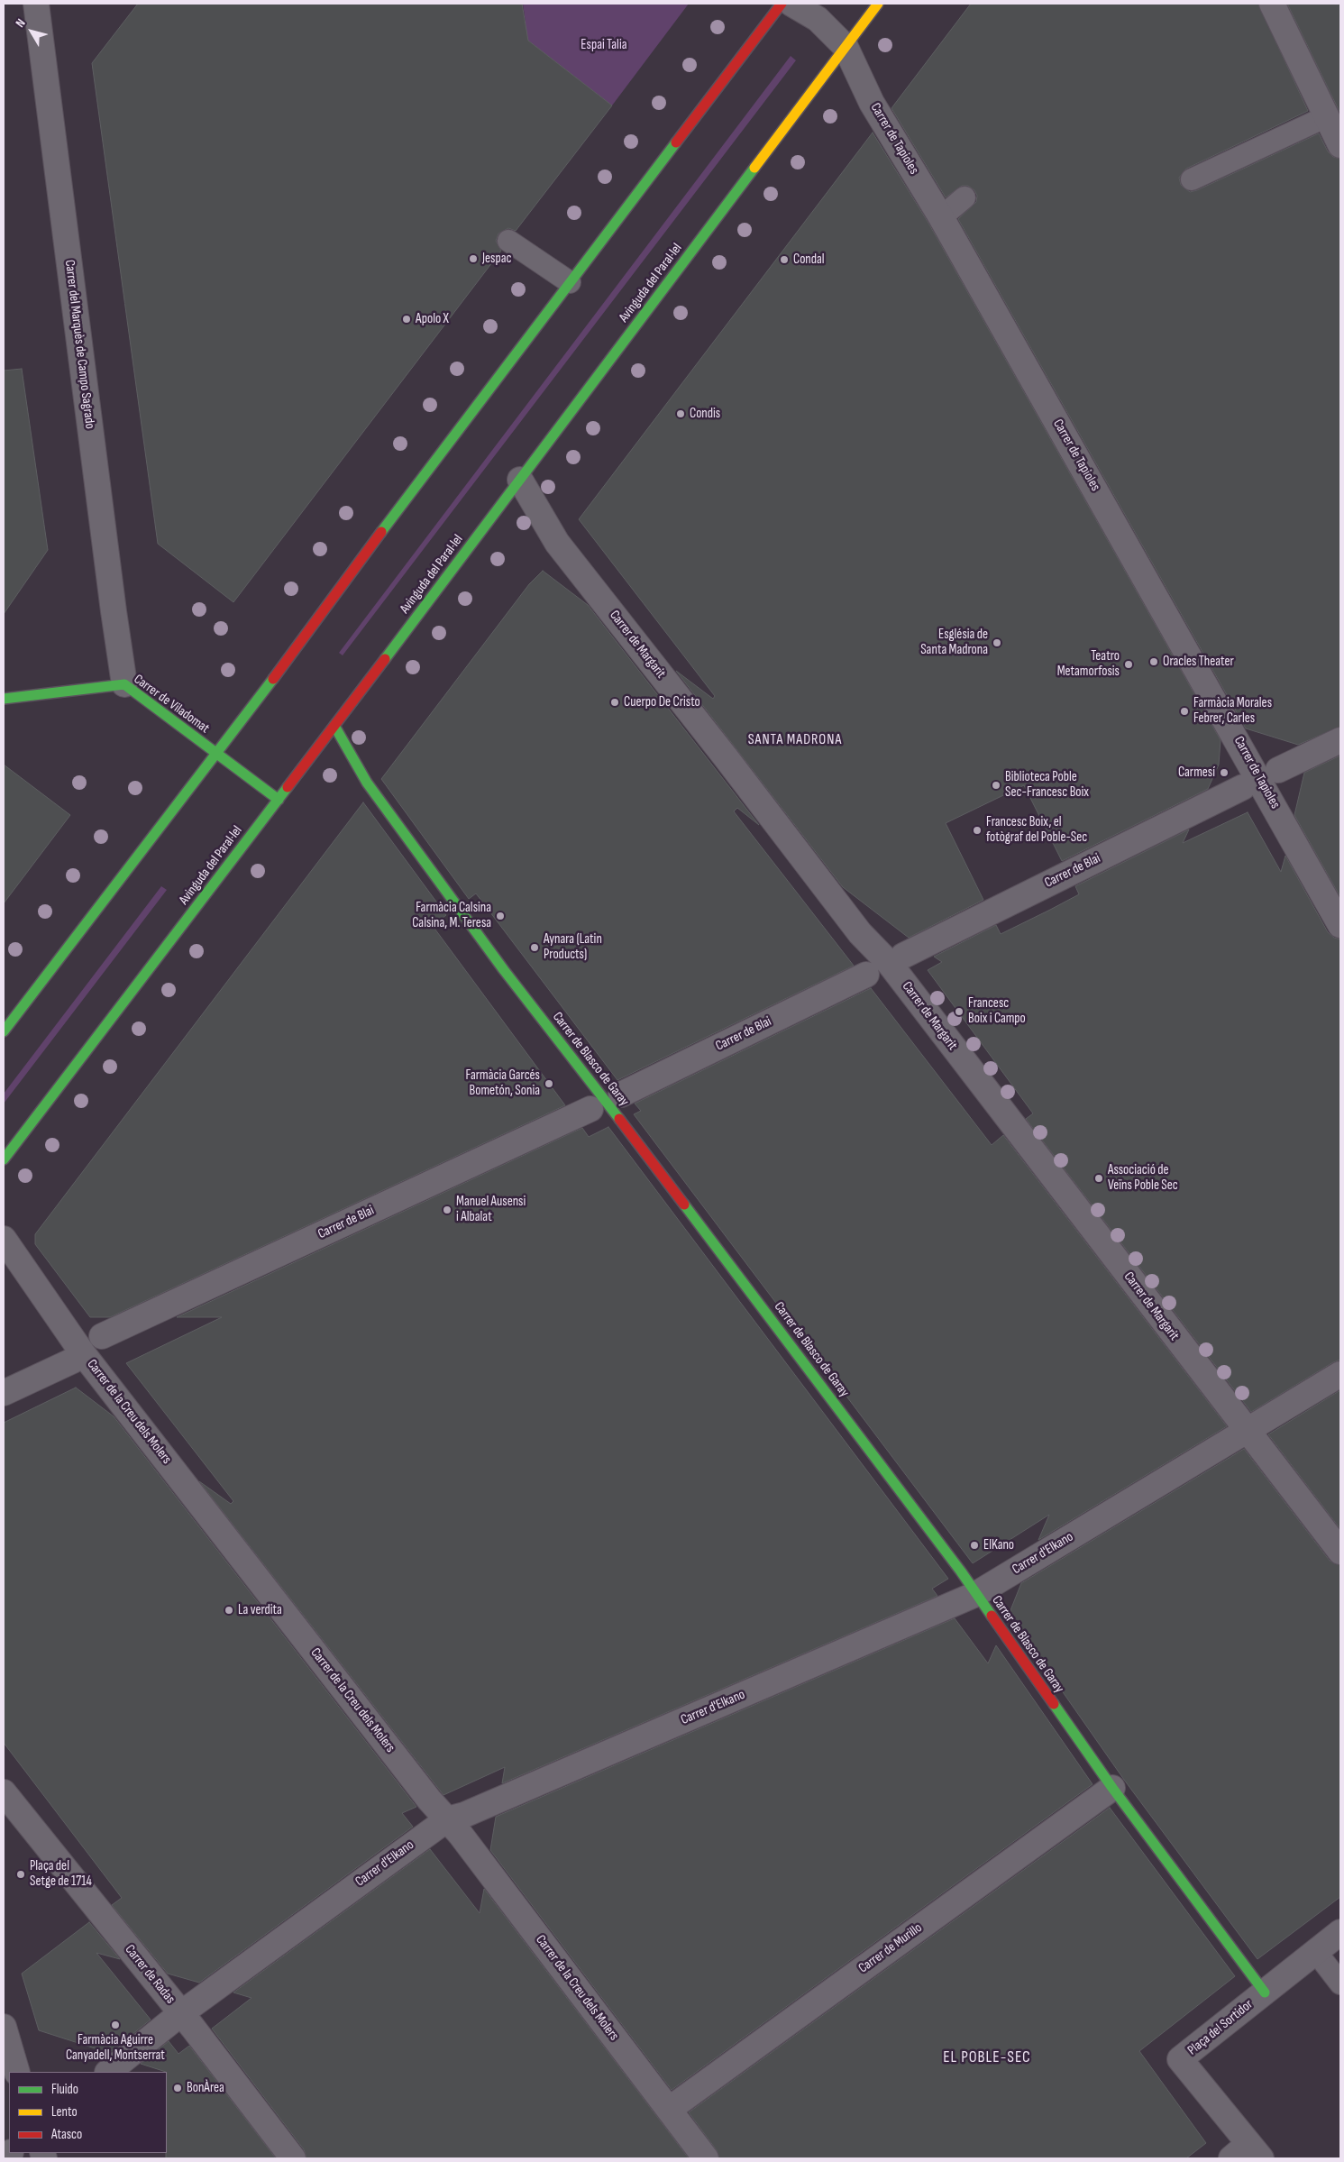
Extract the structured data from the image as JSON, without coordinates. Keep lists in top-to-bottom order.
{
  "streets": {
    "main road": ["Avinguda del Paral·lel", "Carrer de Viladomat", "Carrer de Blasco de Garay"],
    "street": [
      "Carrer de Tapioles",
      "Carrer del Marquès de Campo Sagrado",
      "Carrer de Margarit",
      "Carrer de Blai",
      "Carrer de la Creu dels Molers",
      "Carrer d'Elkano",
      "Carrer de Murillo",
      "Carrer de Radas",
      "Plaça del Sortidor"
    ]
  },
  "crossings": [
    ["Carrer de Tapioles", "Avinguda del Paral·lel"],
    ["Avinguda del Paral·lel", "Carrer de Margarit"],
    ["Avinguda del Paral·lel", "Carrer de Viladomat"],
    ["Avinguda del Paral·lel", "Carrer de Blasco de Garay"],
    ["Carrer del Marquès de Campo Sagrado", "Carrer de Viladomat"],
    ["Carrer de Margarit", "Carrer d'Elkano"],
    ["Carrer de Blasco de Garay", "Carrer d'Elkano"],
    ["Carrer de Blasco de Garay", "Carrer de Murillo"],
    ["Carrer de Blasco de Garay", "Plaça del Sortidor"],
    ["Carrer de la Creu dels Molers", "Carrer d'Elkano"],
    ["Carrer de la Creu dels Molers", "Carrer de Murillo"],
    ["Carrer d'Elkano", "Carrer de Radas"]
  ],
  "districts": ["SANTA MADRONA", "EL POBLE-SEC"],
  "parks": ["Espai Talia"],
  "places": [
    "Jespac",
    "Condal",
    "Apolo X",
    "Condis",
    "Església de Santa Madrona",
    "Oracles Theater",
    "Teatro Metamorfosis",
    "Cuerpo De Cristo",
    "Farmàcia Morales Febrer, Carles",
    "Carmesí",
    "Biblioteca Poble Sec-Francesc Boix",
    "Francesc Boix, el fotògraf del Poble-Sec",
    "Farmàcia Calsina Calsina, M. Teresa",
    "Aynara (Latin Products)",
    "Francesc Boix i Campo",
    "Farmàcia Garcés Bometón, Sonia",
    "Associació de Veïns Poble Sec",
    "Manuel Ausensi i Albalat",
    "ElKano",
    "La verdita",
    "Plaça del Setge de 1714",
    "Farmàcia Aguirre Canyadell, Montserrat",
    "BonÀrea"
  ],
  "legend": ["Fluido", "Lento", "Atasco"],
  "north": "top left"
}
